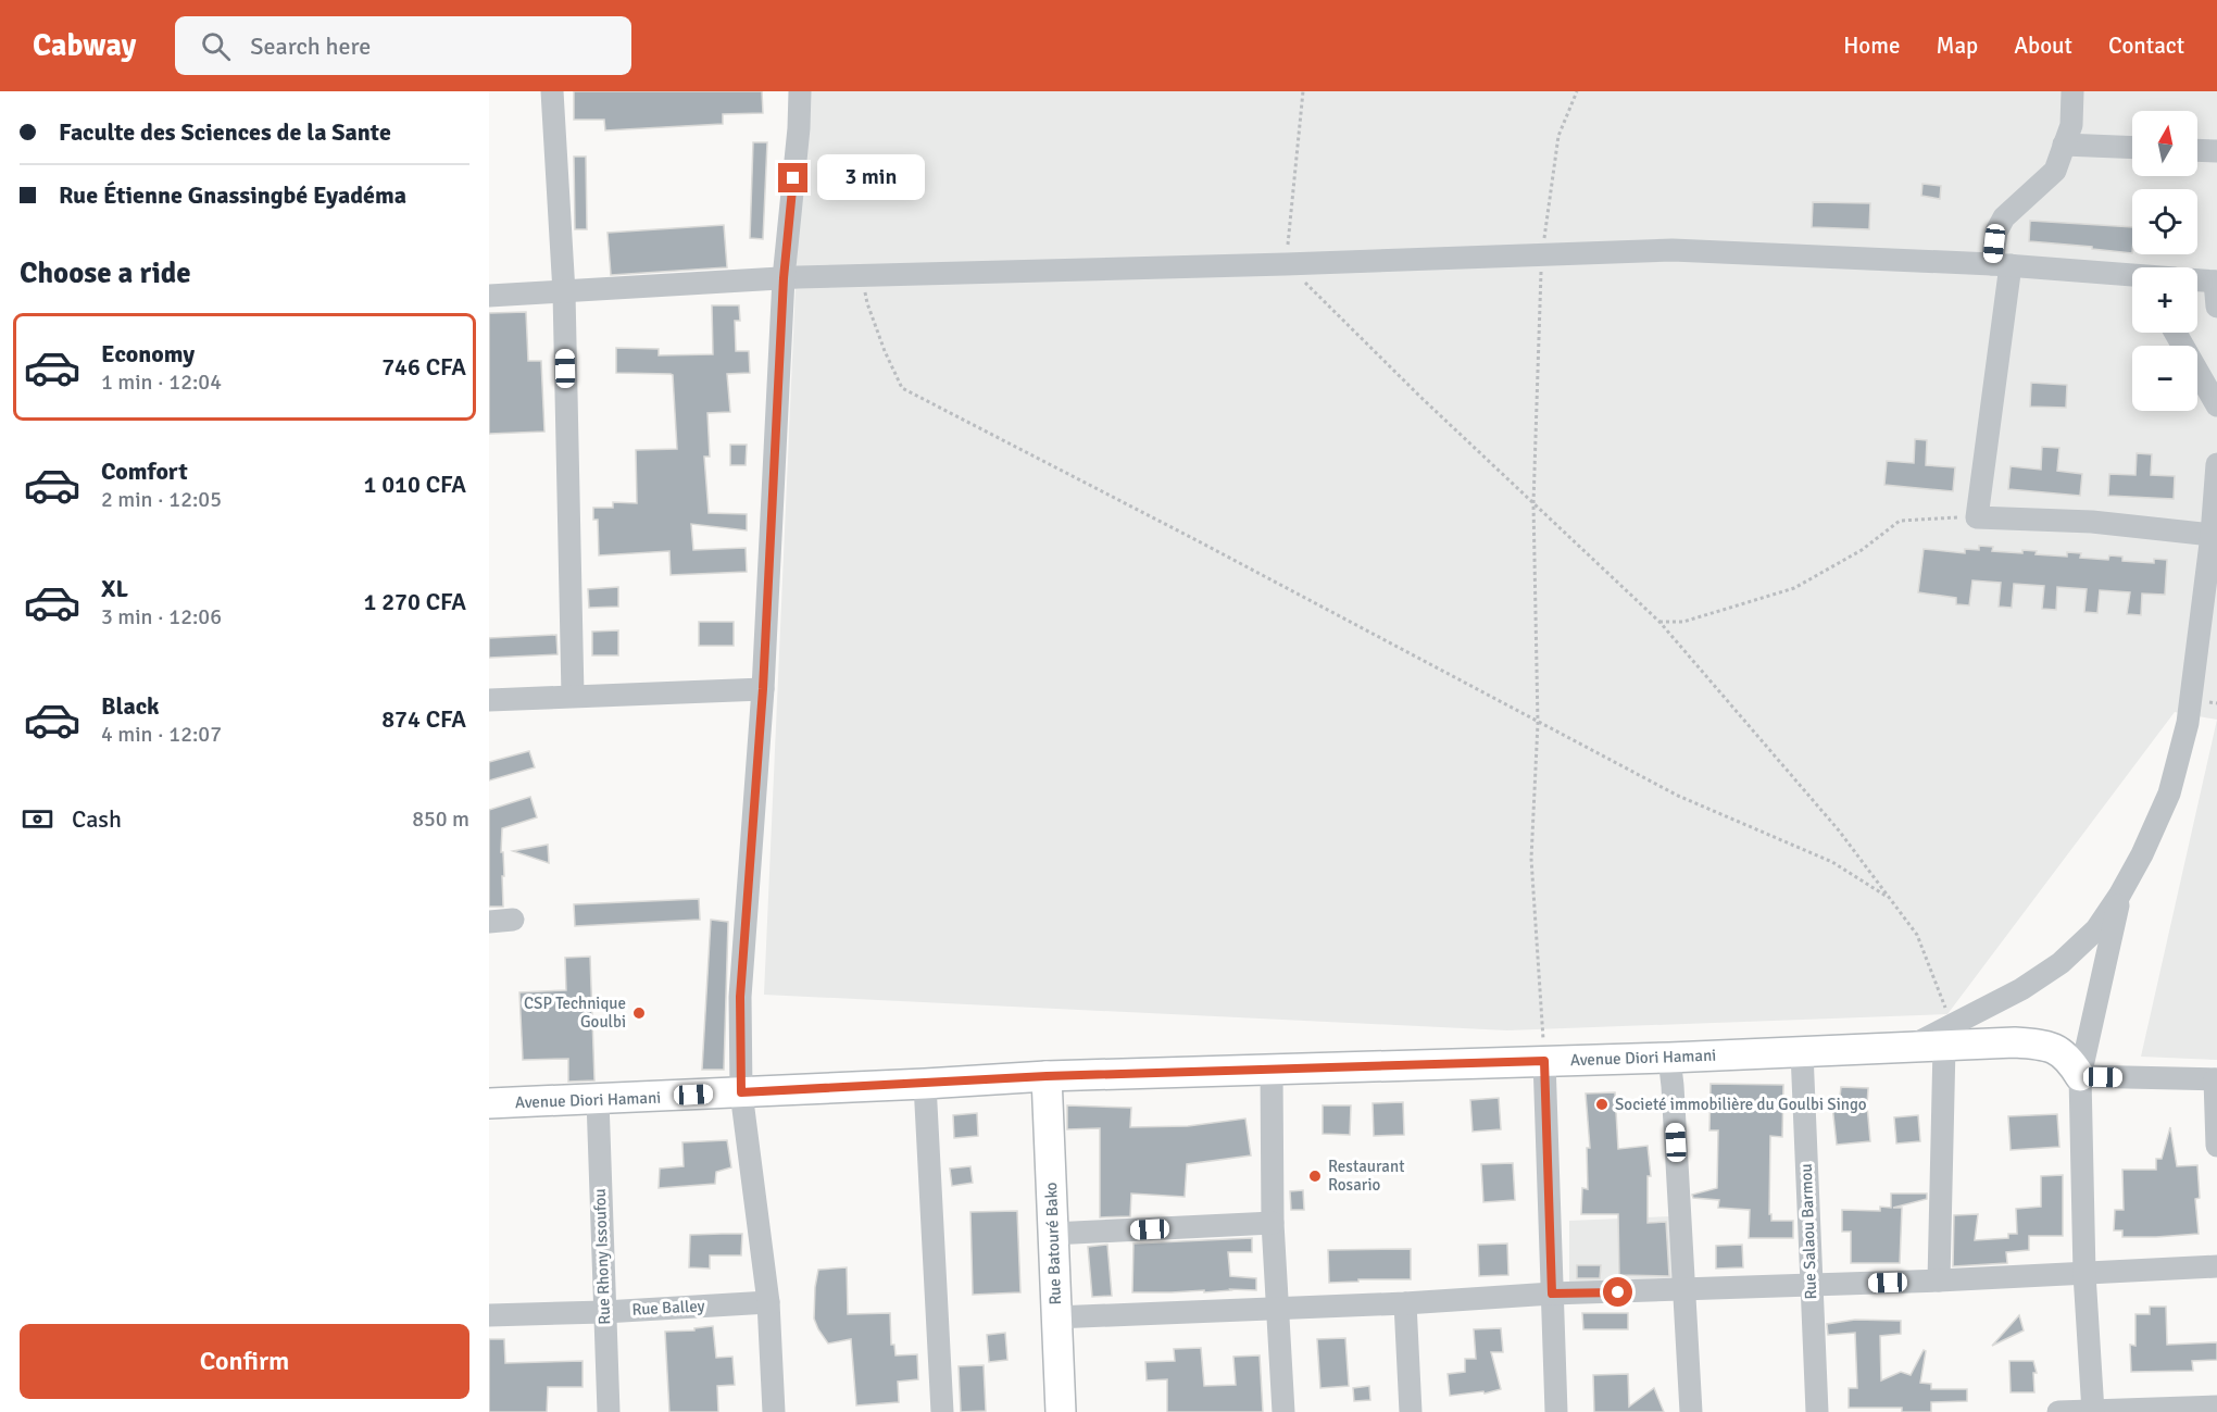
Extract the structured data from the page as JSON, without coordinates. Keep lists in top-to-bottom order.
{
  "streets": {
    "main road": ["Avenue Diori Hamani", "Rue Batouré Bako"],
    "street": ["Rue Salaou Barmou", "Rue Rhony Issoufou", "Rue Balley"]
  },
  "crossings": [
    ["Avenue Diori Hamani", "Rue Salaou Barmou"],
    ["Avenue Diori Hamani", "Rue Batouré Bako"],
    ["Avenue Diori Hamani", "Rue Rhony Issoufou"],
    ["Rue Rhony Issoufou", "Rue Balley"]
  ],
  "places": ["CSP Technique Goulbi", "Societé immobilière du Goulbi Singo", "Restaurant Rosario"],
  "north": "top",
  "page": {
    "header": "Cabway",
    "search": "Search here",
    "nav": [
      "Home",
      "Map",
      "About",
      "Contact"
    ],
    "banner": ["Faculte des Sciences de la Sante", "Rue Étienne Gnassingbé Eyadéma"],
    "map_buttons": ["+", "−"],
    "bubble": "3 min",
    "heading": "Choose a ride",
    "list": [
      {
        "name": "Economy",
        "note": "1 min · 12:04",
        "value": "746 CFA"
      },
      {
        "name": "Comfort",
        "note": "2 min · 12:05",
        "value": "1 010 CFA"
      },
      {
        "name": "XL",
        "note": "3 min · 12:06",
        "value": "1 270 CFA"
      },
      {
        "name": "Black",
        "note": "4 min · 12:07",
        "value": "874 CFA"
      }
    ],
    "pay": ["Cash", "850 m"],
    "buttons": "Confirm"
  }
}
